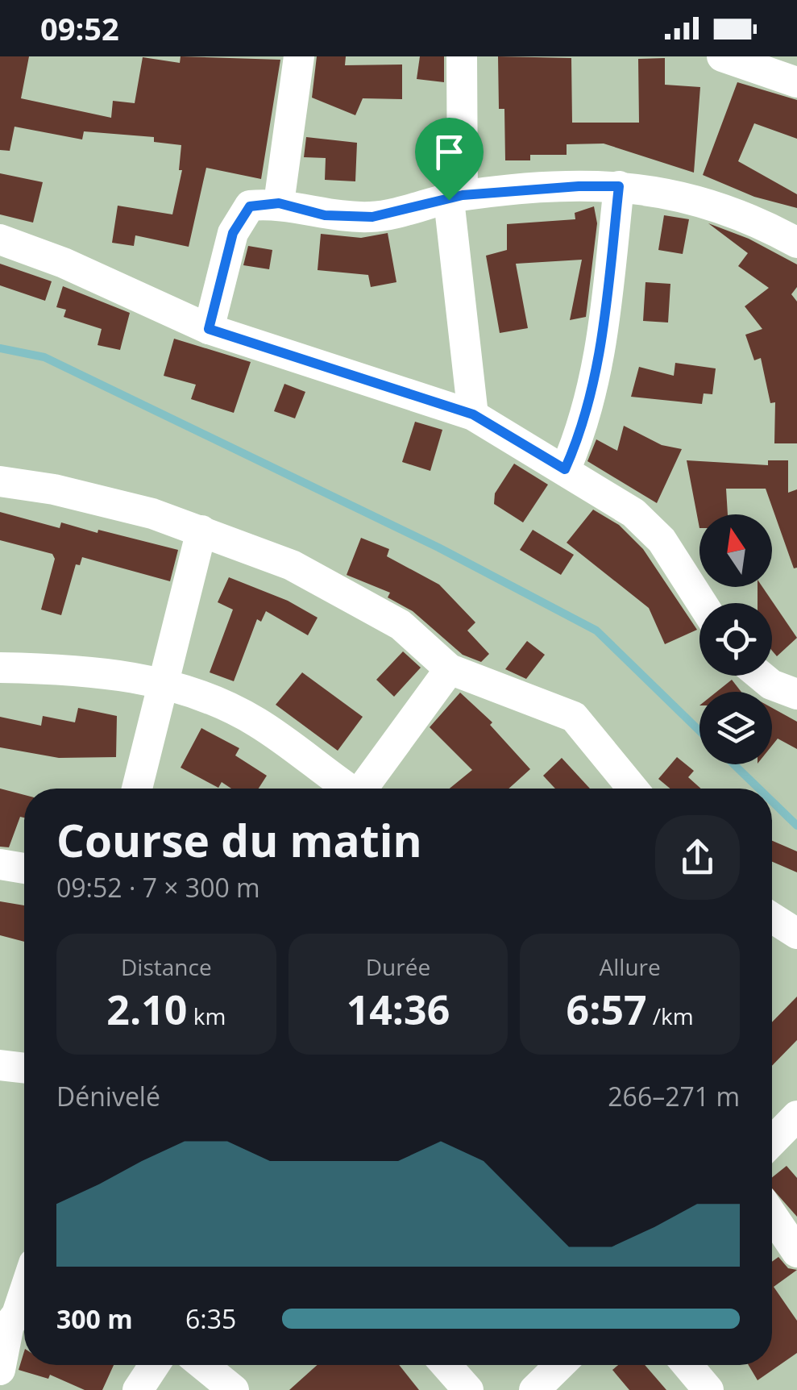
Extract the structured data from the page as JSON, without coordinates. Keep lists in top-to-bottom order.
{
  "north": "top",
  "page": {
    "status": "09:52",
    "heading": ["Course du matin", "09:52 · 7 × 300 m"],
    "stats": [
      ["Distance", "2.10 km"],
      ["Durée", "14:36"],
      ["Allure", "6:57 /km"]
    ],
    "chart": ["Dénivelé", "266–271 m"],
    "list": [
      {
        "name": "300 m",
        "note": "6:35"
      }
    ]
  }
}
